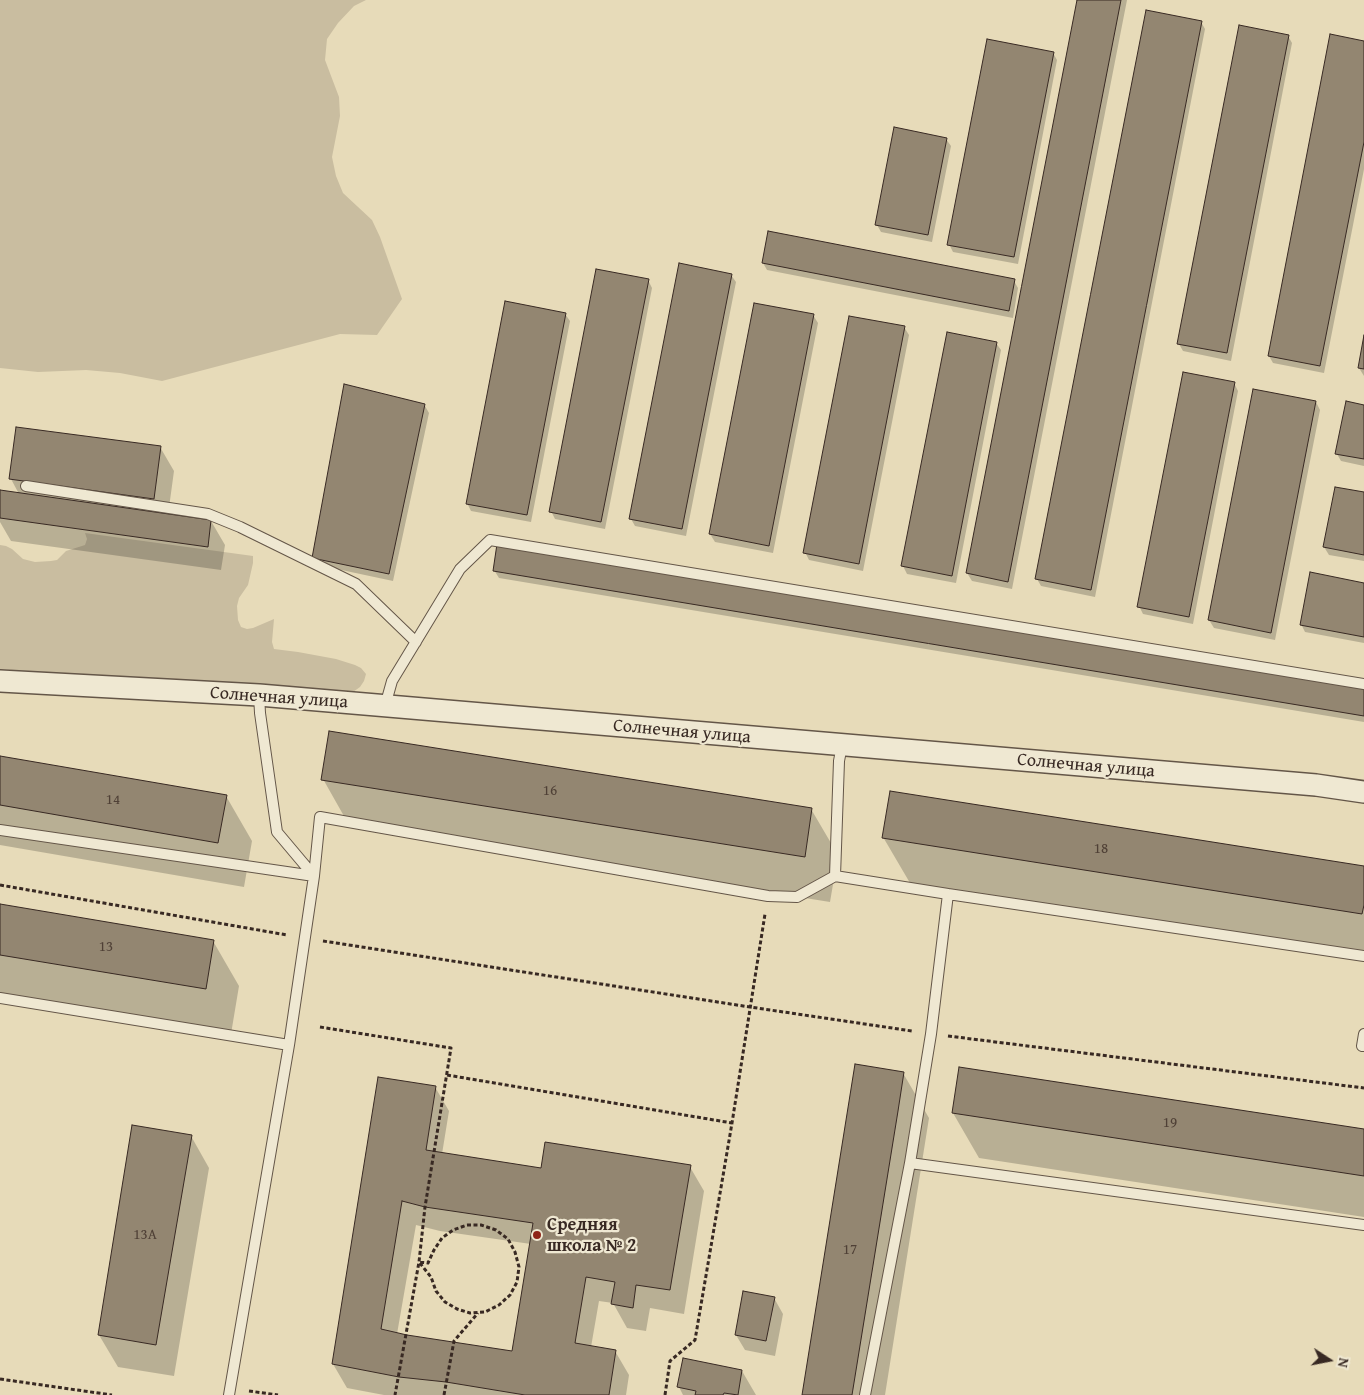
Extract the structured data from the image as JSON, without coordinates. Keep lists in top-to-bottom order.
{
  "streets": {
    "street": ["Солнечная улица"]
  },
  "places": ["Средняя школа № 2"],
  "house_numbers": [
    "16",
    "14",
    "18",
    "13",
    "19",
    "13А",
    "17"
  ],
  "north": "right"
}
